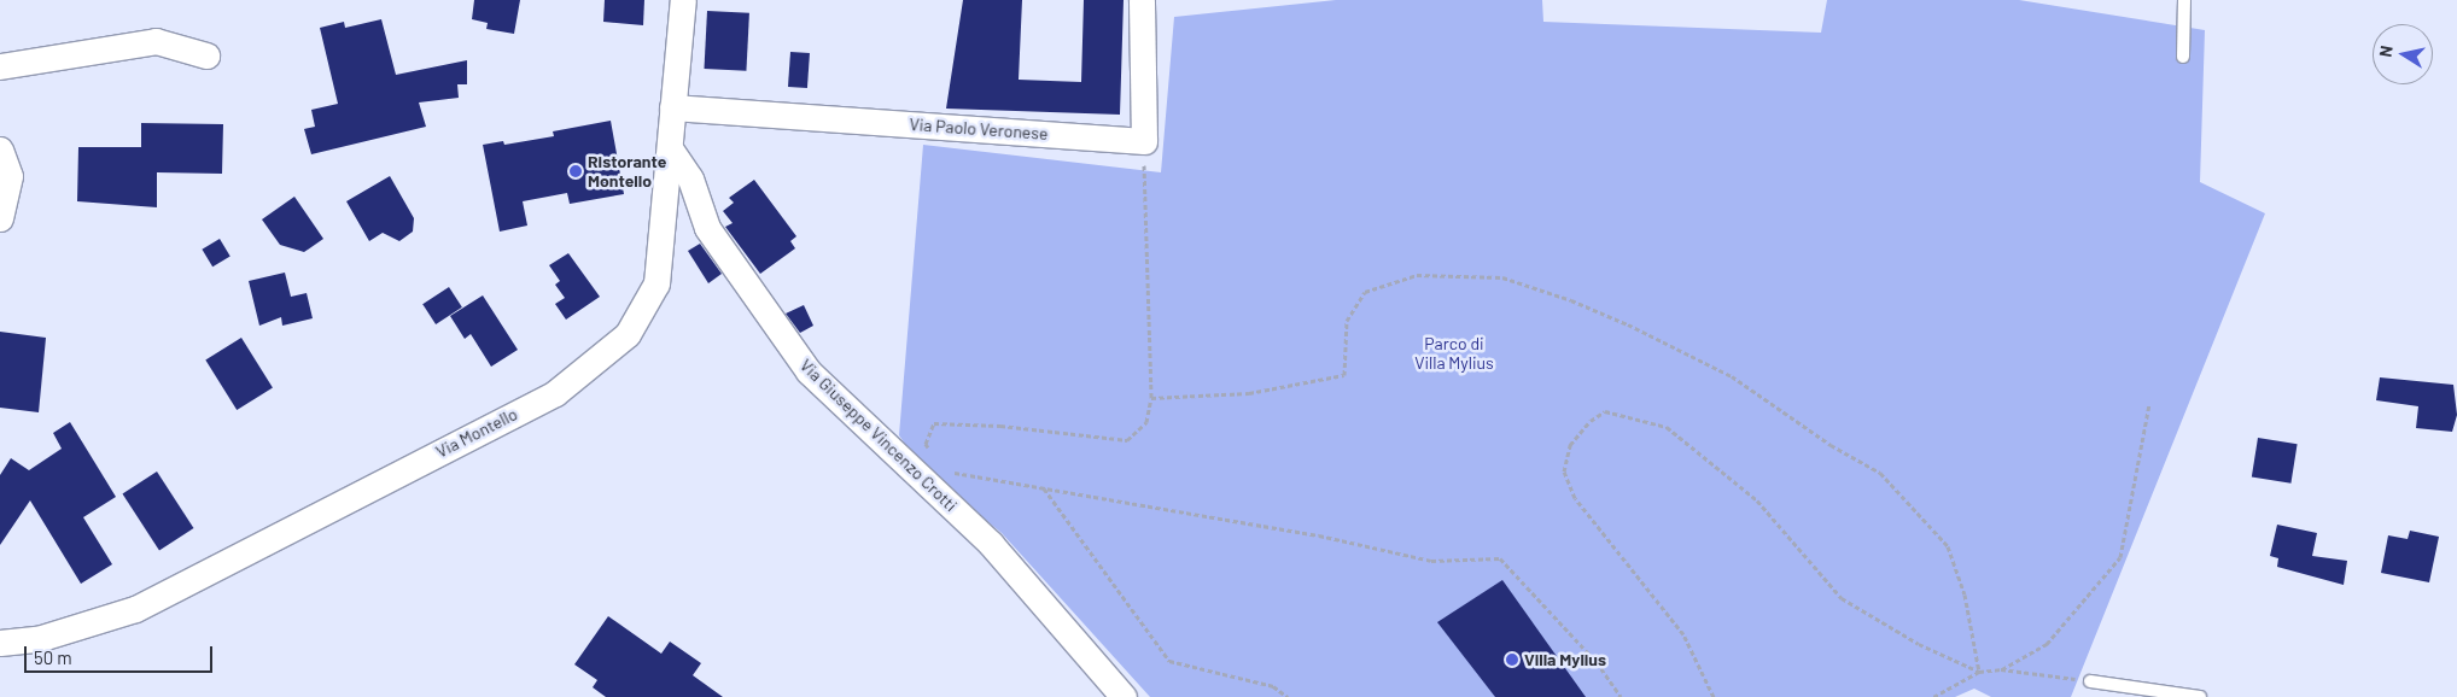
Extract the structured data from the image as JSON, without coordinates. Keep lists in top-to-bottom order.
{
  "streets": {
    "street": ["Via Paolo Veronese", "Via Montello", "Via Giuseppe Vincenzo Crotti"]
  },
  "crossings": [
    ["Via Paolo Veronese", "Via Montello"],
    ["Via Montello", "Via Giuseppe Vincenzo Crotti"]
  ],
  "parks": ["Parco di Villa Mylius"],
  "places": ["Ristorante Montello", "Villa Mylius"],
  "scale_bar": "50 m",
  "north": "left"
}
